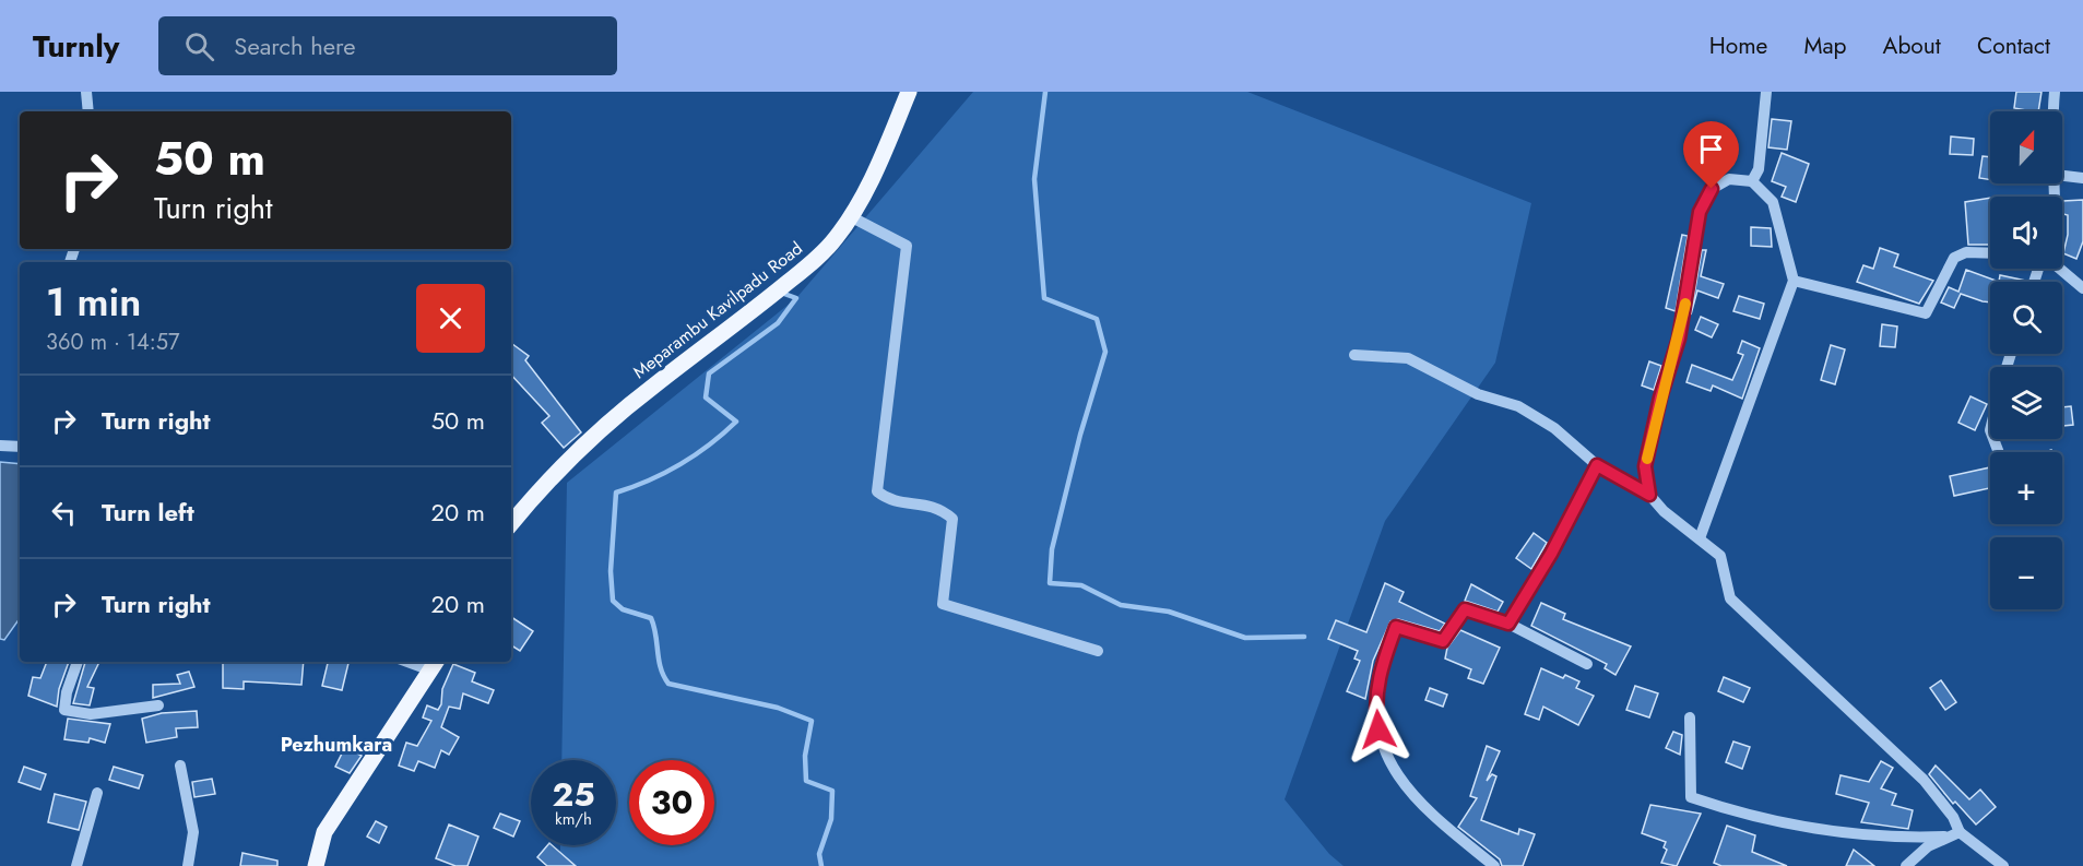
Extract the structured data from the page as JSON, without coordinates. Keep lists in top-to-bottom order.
{
  "streets": {
    "main road": ["Meparambu Kavilpadu Road"]
  },
  "districts": ["Pezhumkara"],
  "north": "top",
  "page": {
    "header": "Turnly",
    "search": "Search here",
    "nav": [
      "Home",
      "Map",
      "About",
      "Contact"
    ],
    "map_buttons": ["+", "−"],
    "turn": ["50 m", "Turn right"],
    "heading": ["1 min", "360 m · 14:57"],
    "list": [
      {
        "name": "Turn right",
        "value": "50 m"
      },
      {
        "name": "Turn left",
        "value": "20 m"
      },
      {
        "name": "Turn right",
        "value": "20 m"
      }
    ],
    "speed": "25 km/h",
    "limit": "30"
  }
}
